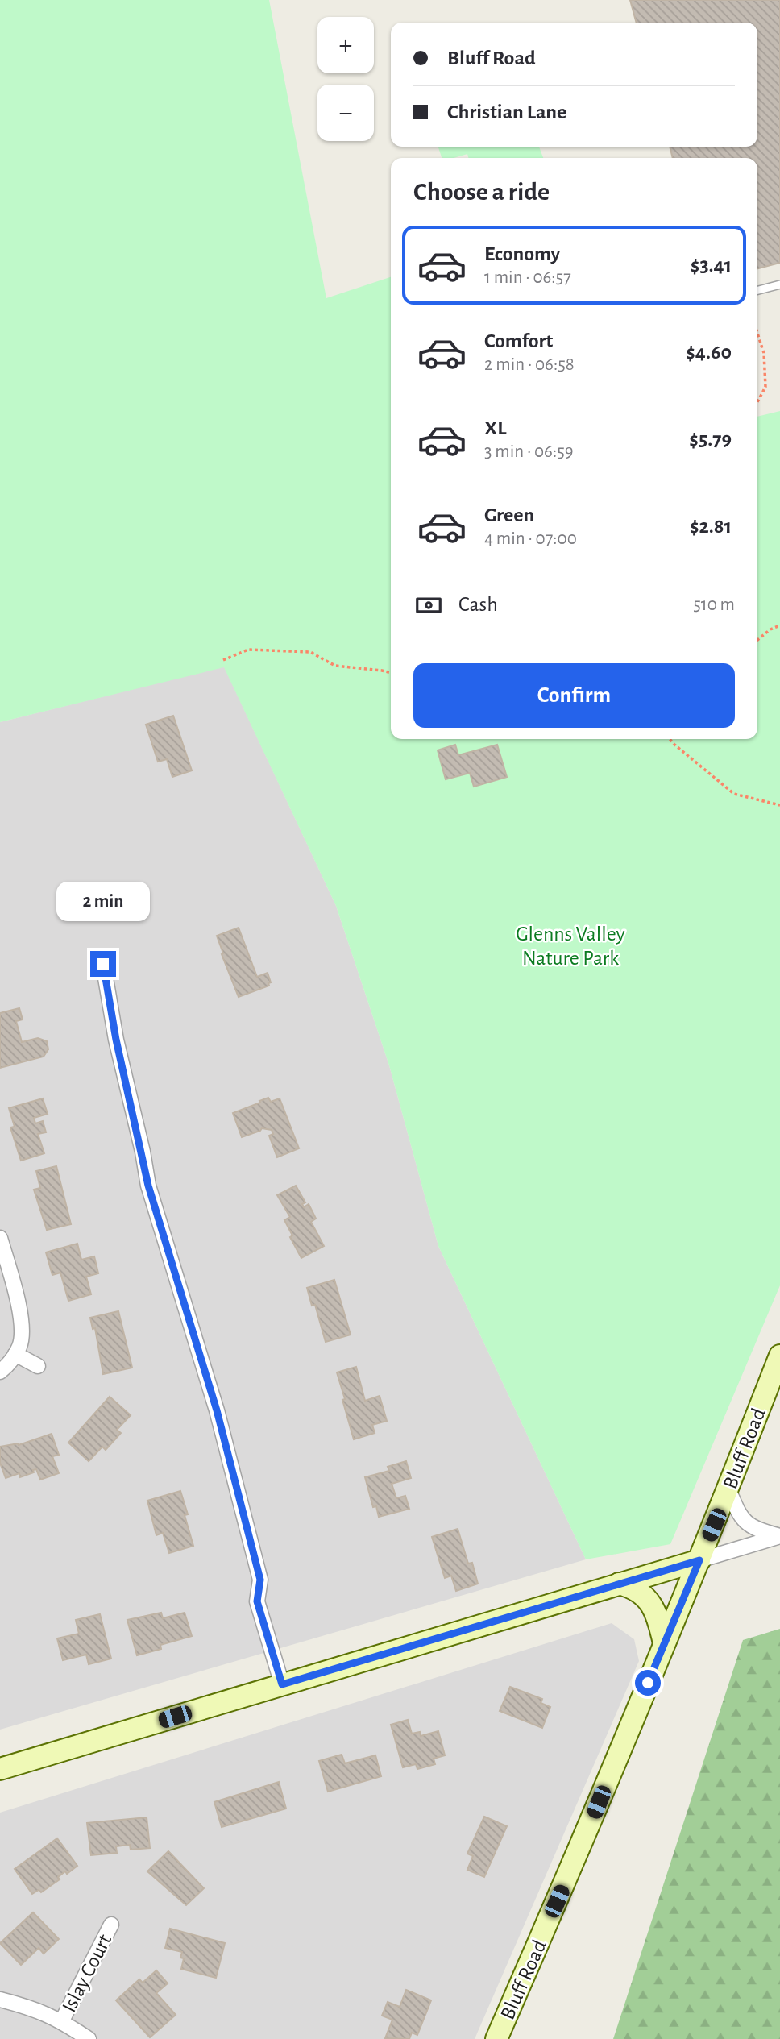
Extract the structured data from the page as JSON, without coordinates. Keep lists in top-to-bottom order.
{
  "streets": {
    "main road": ["Bluff Road"],
    "street": ["Islay Court"]
  },
  "parks": ["Glenns Valley Nature Park"],
  "page": {
    "map_buttons": ["+", "−"],
    "banner": ["Bluff Road", "Christian Lane"],
    "heading": "Choose a ride",
    "list": [
      {
        "name": "Economy",
        "note": "1 min · 06:57",
        "value": "$3.41"
      },
      {
        "name": "Comfort",
        "note": "2 min · 06:58",
        "value": "$4.60"
      },
      {
        "name": "XL",
        "note": "3 min · 06:59",
        "value": "$5.79"
      },
      {
        "name": "Green",
        "note": "4 min · 07:00",
        "value": "$2.81"
      }
    ],
    "pay": ["Cash", "510 m"],
    "buttons": "Confirm",
    "bubble": "2 min"
  }
}
